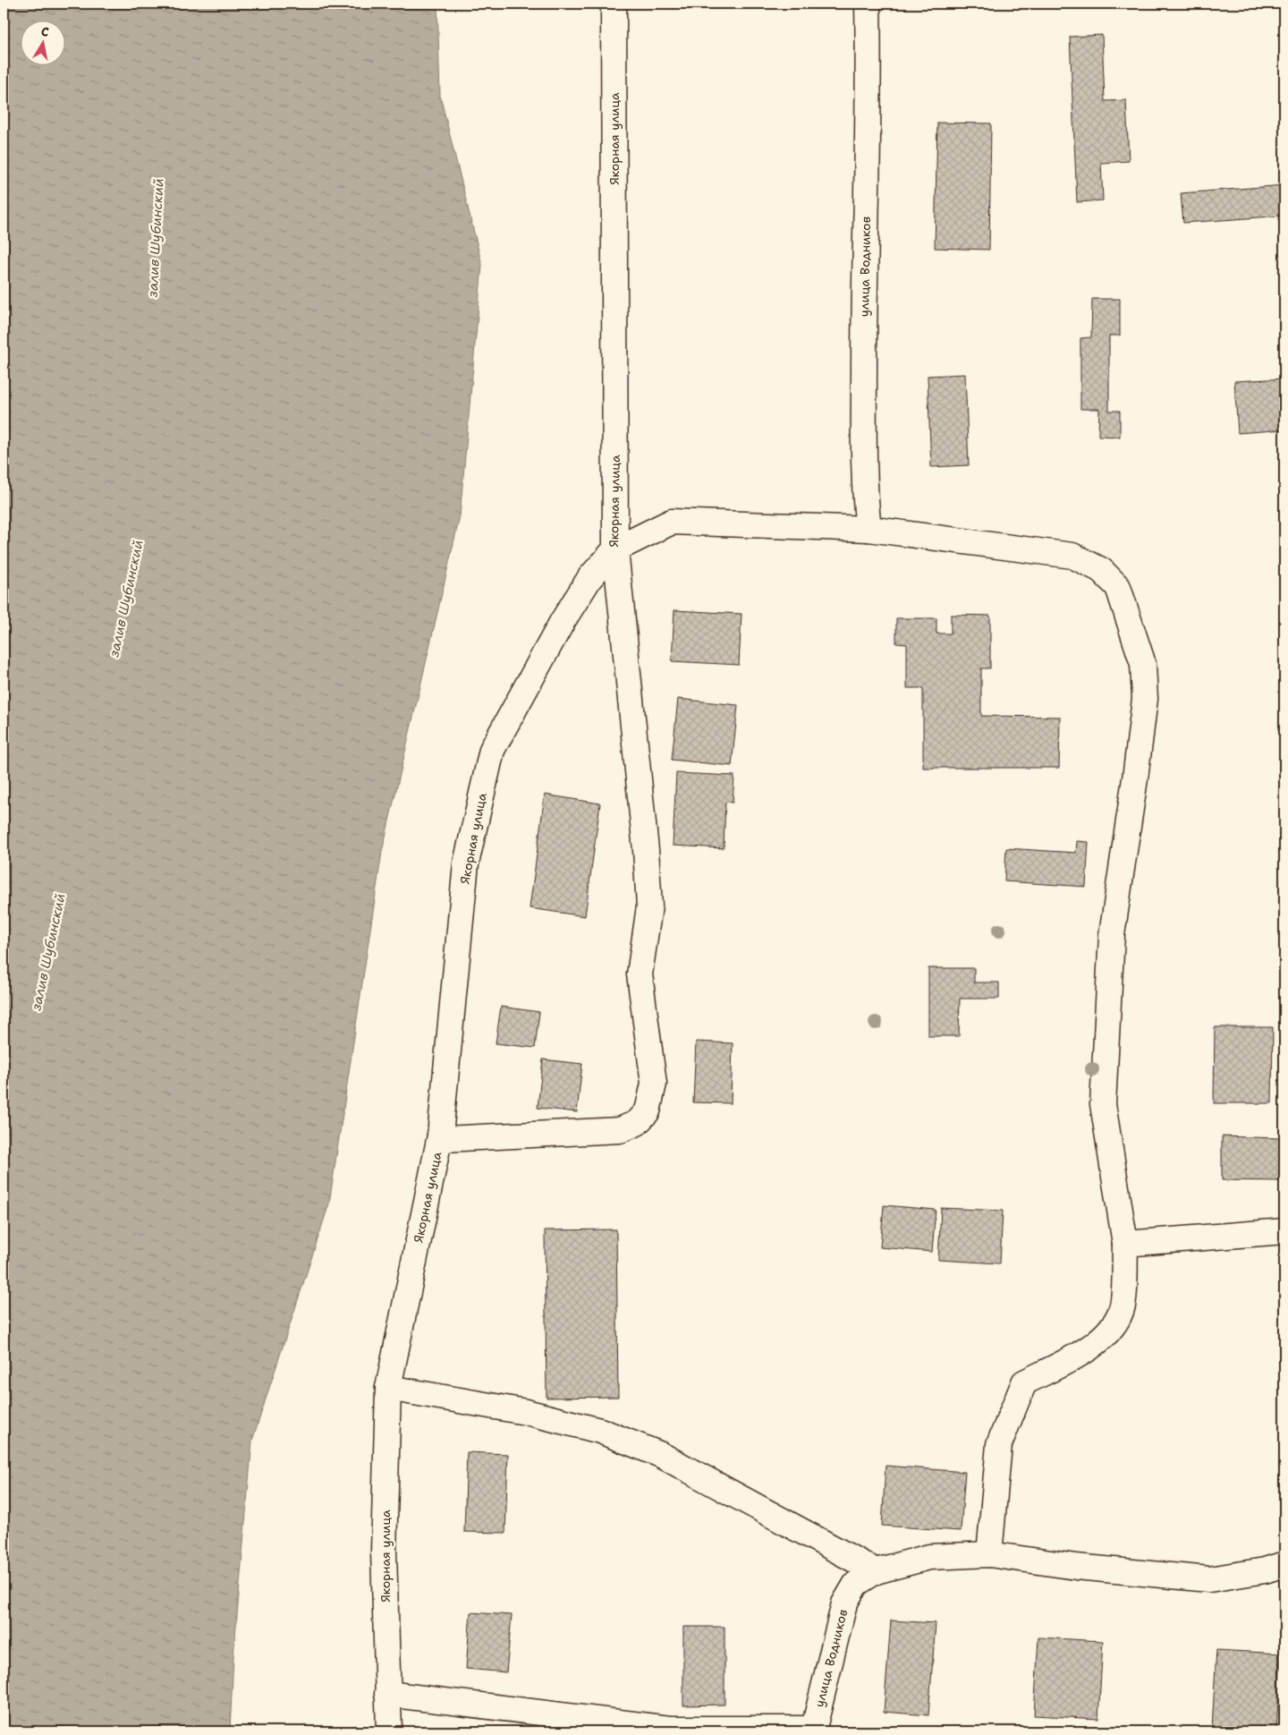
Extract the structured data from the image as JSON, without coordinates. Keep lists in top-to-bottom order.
{
  "streets": {
    "street": ["Якорная улица", "улица Водников"]
  },
  "water": ["залив Шубинский"],
  "north": "top"
}
